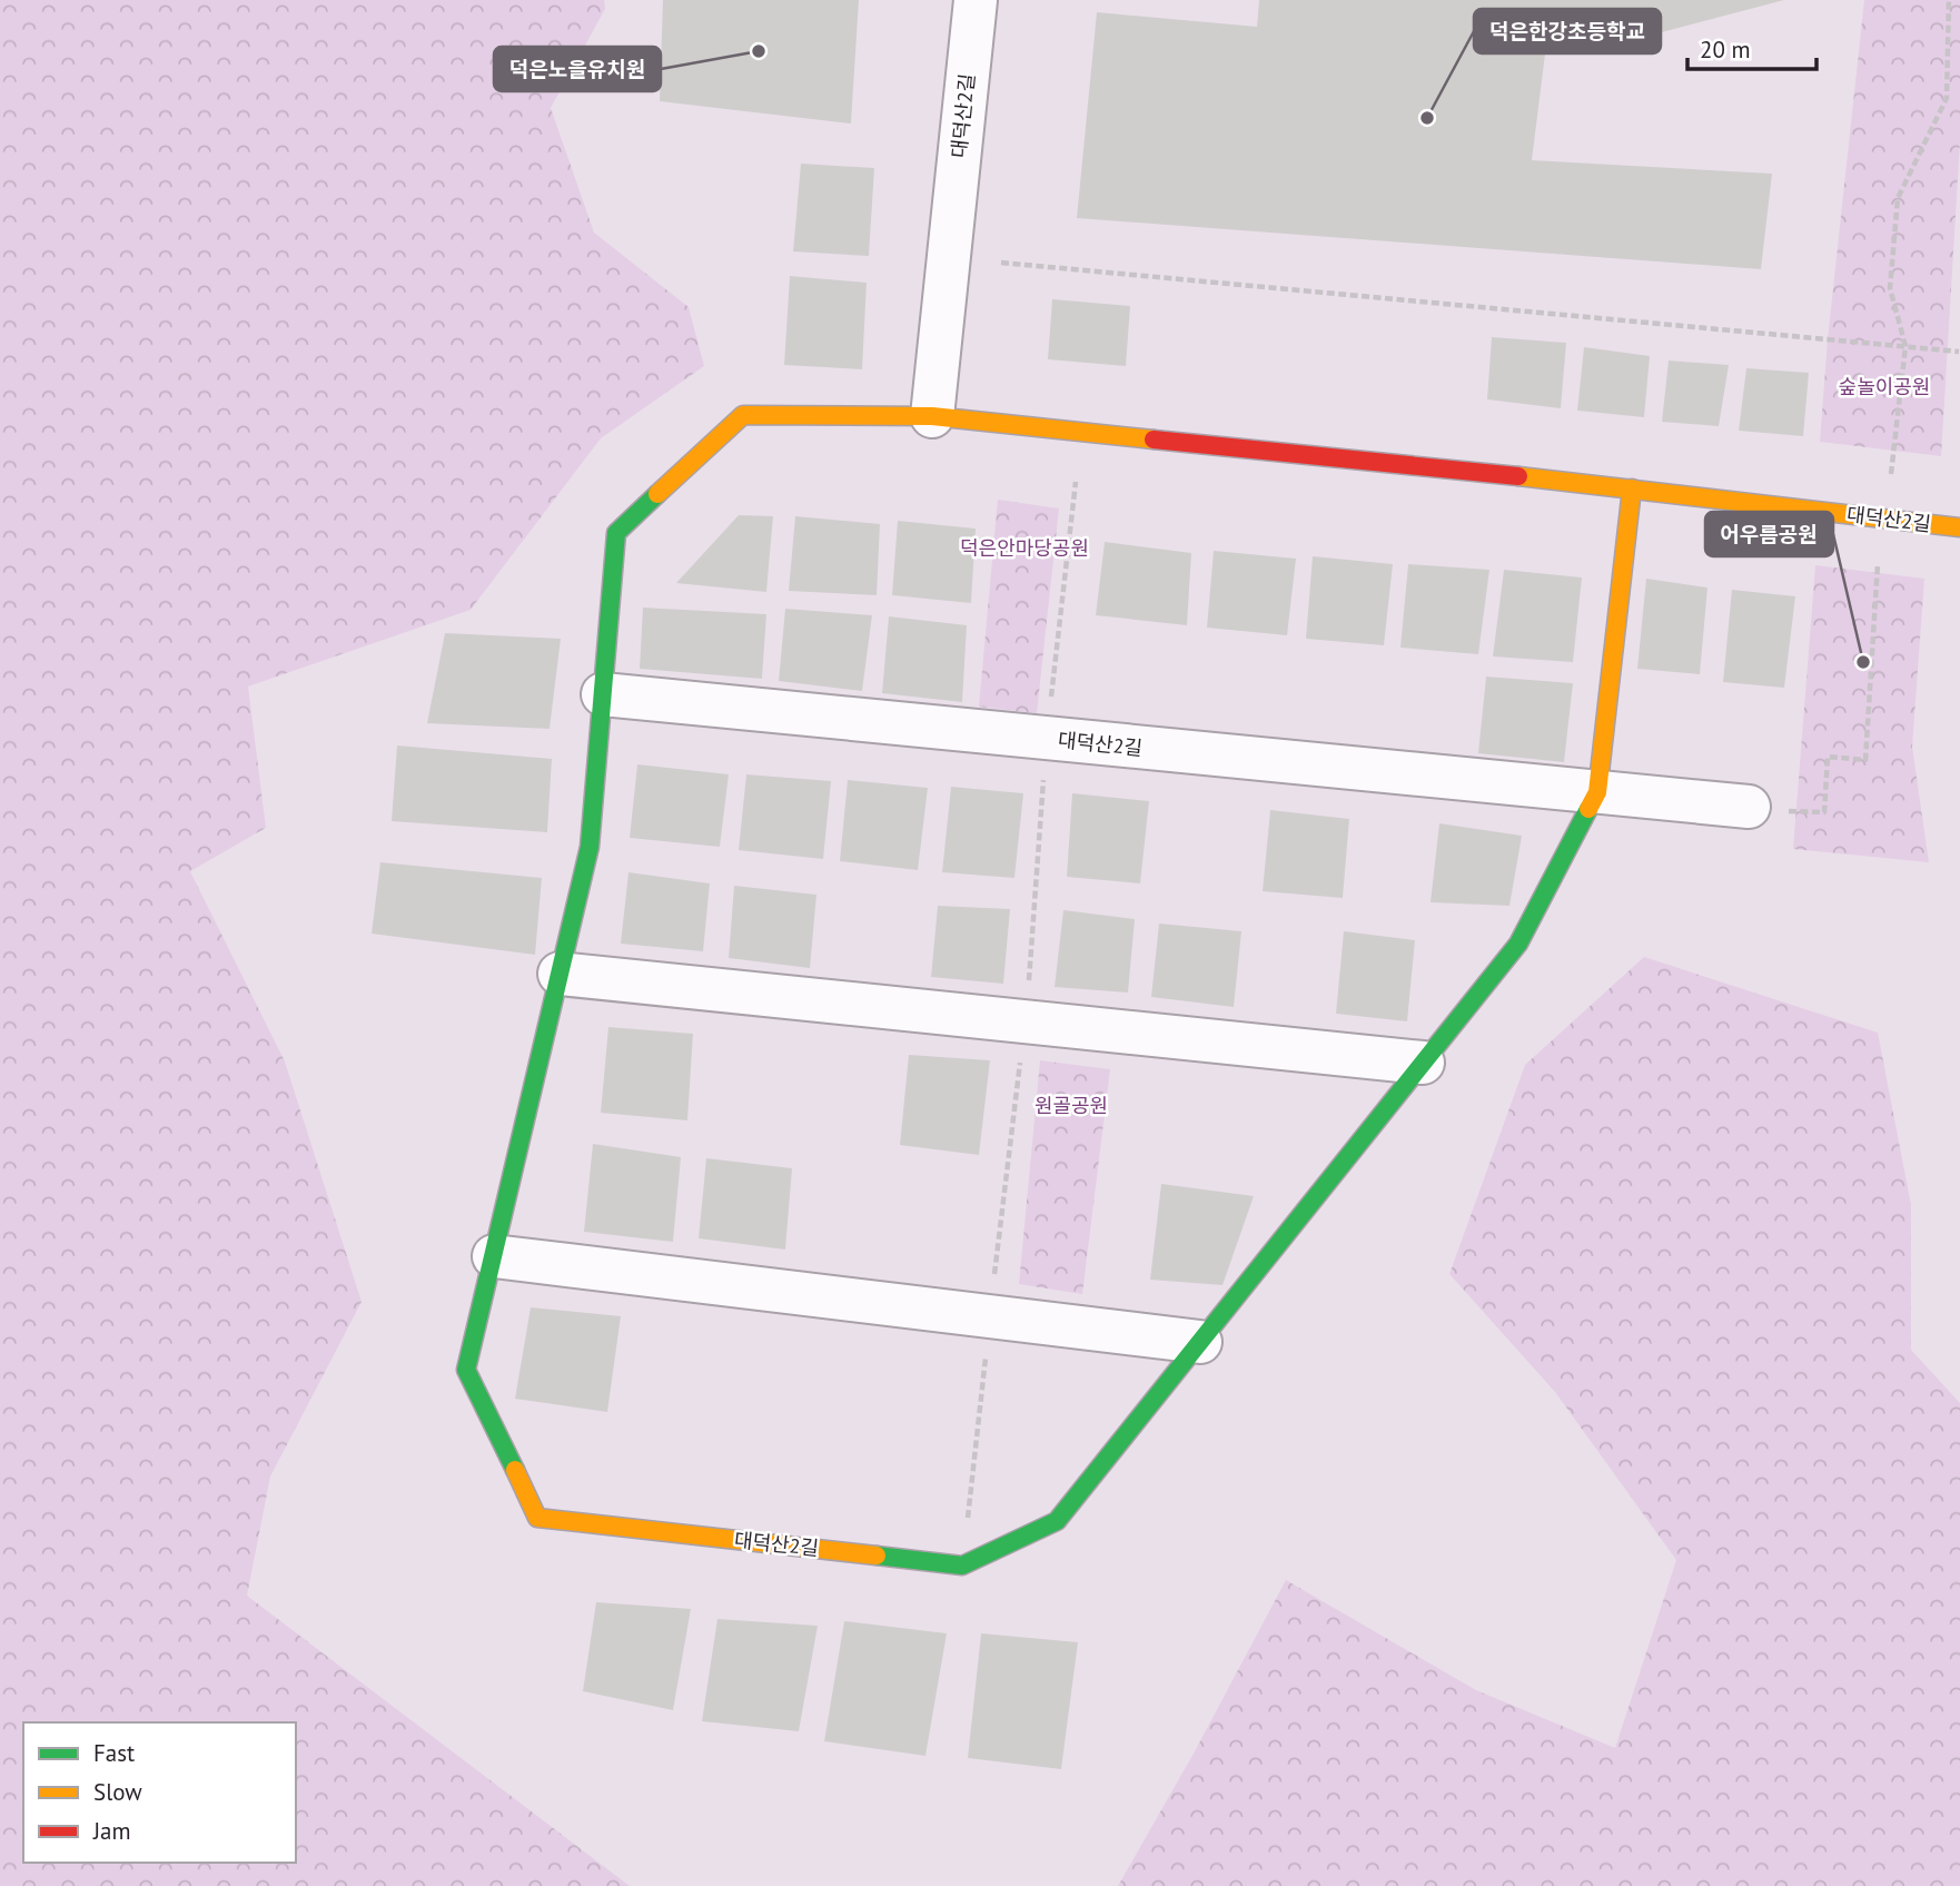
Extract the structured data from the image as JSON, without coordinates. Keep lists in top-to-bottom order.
{
  "streets": {
    "street": ["대덕산2길"]
  },
  "parks": ["숲놀이공원", "덕은안마당공원", "원골공원"],
  "places": ["덕은노을유치원", "덕은한강초등학교", "어우름공원"],
  "legend": ["Fast", "Slow", "Jam"],
  "scale_bar": "20 m"
}
